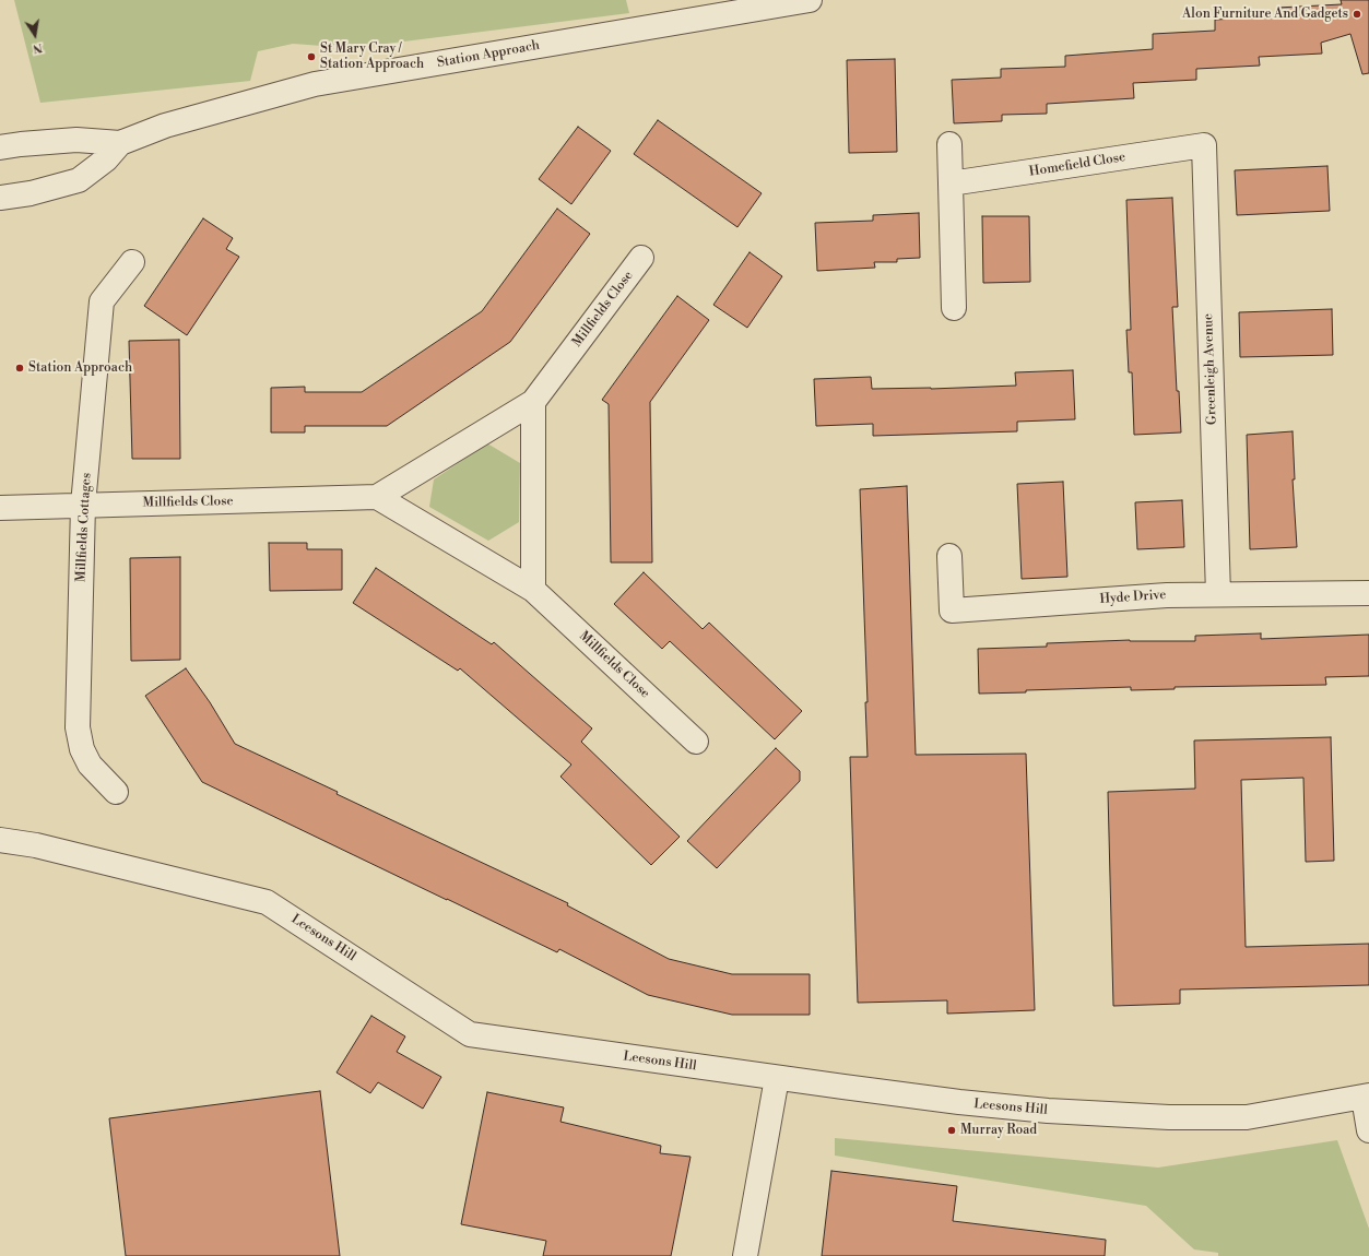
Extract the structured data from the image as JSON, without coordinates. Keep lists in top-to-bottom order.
{
  "streets": {
    "street": [
      "Station Approach",
      "Homefield Close",
      "Millfields Close",
      "Greenleigh Avenue",
      "Millfields Cottages",
      "Hyde Drive",
      "Leesons Hill"
    ]
  },
  "crossings": [
    ["Homefield Close", "Greenleigh Avenue"],
    ["Millfields Close", "Millfields Cottages"],
    ["Greenleigh Avenue", "Hyde Drive"]
  ],
  "places": [
    "Alon Furniture And Gadgets",
    "St Mary Cray / Station Approach",
    "Station Approach",
    "Murray Road"
  ],
  "north": "bottom"
}
